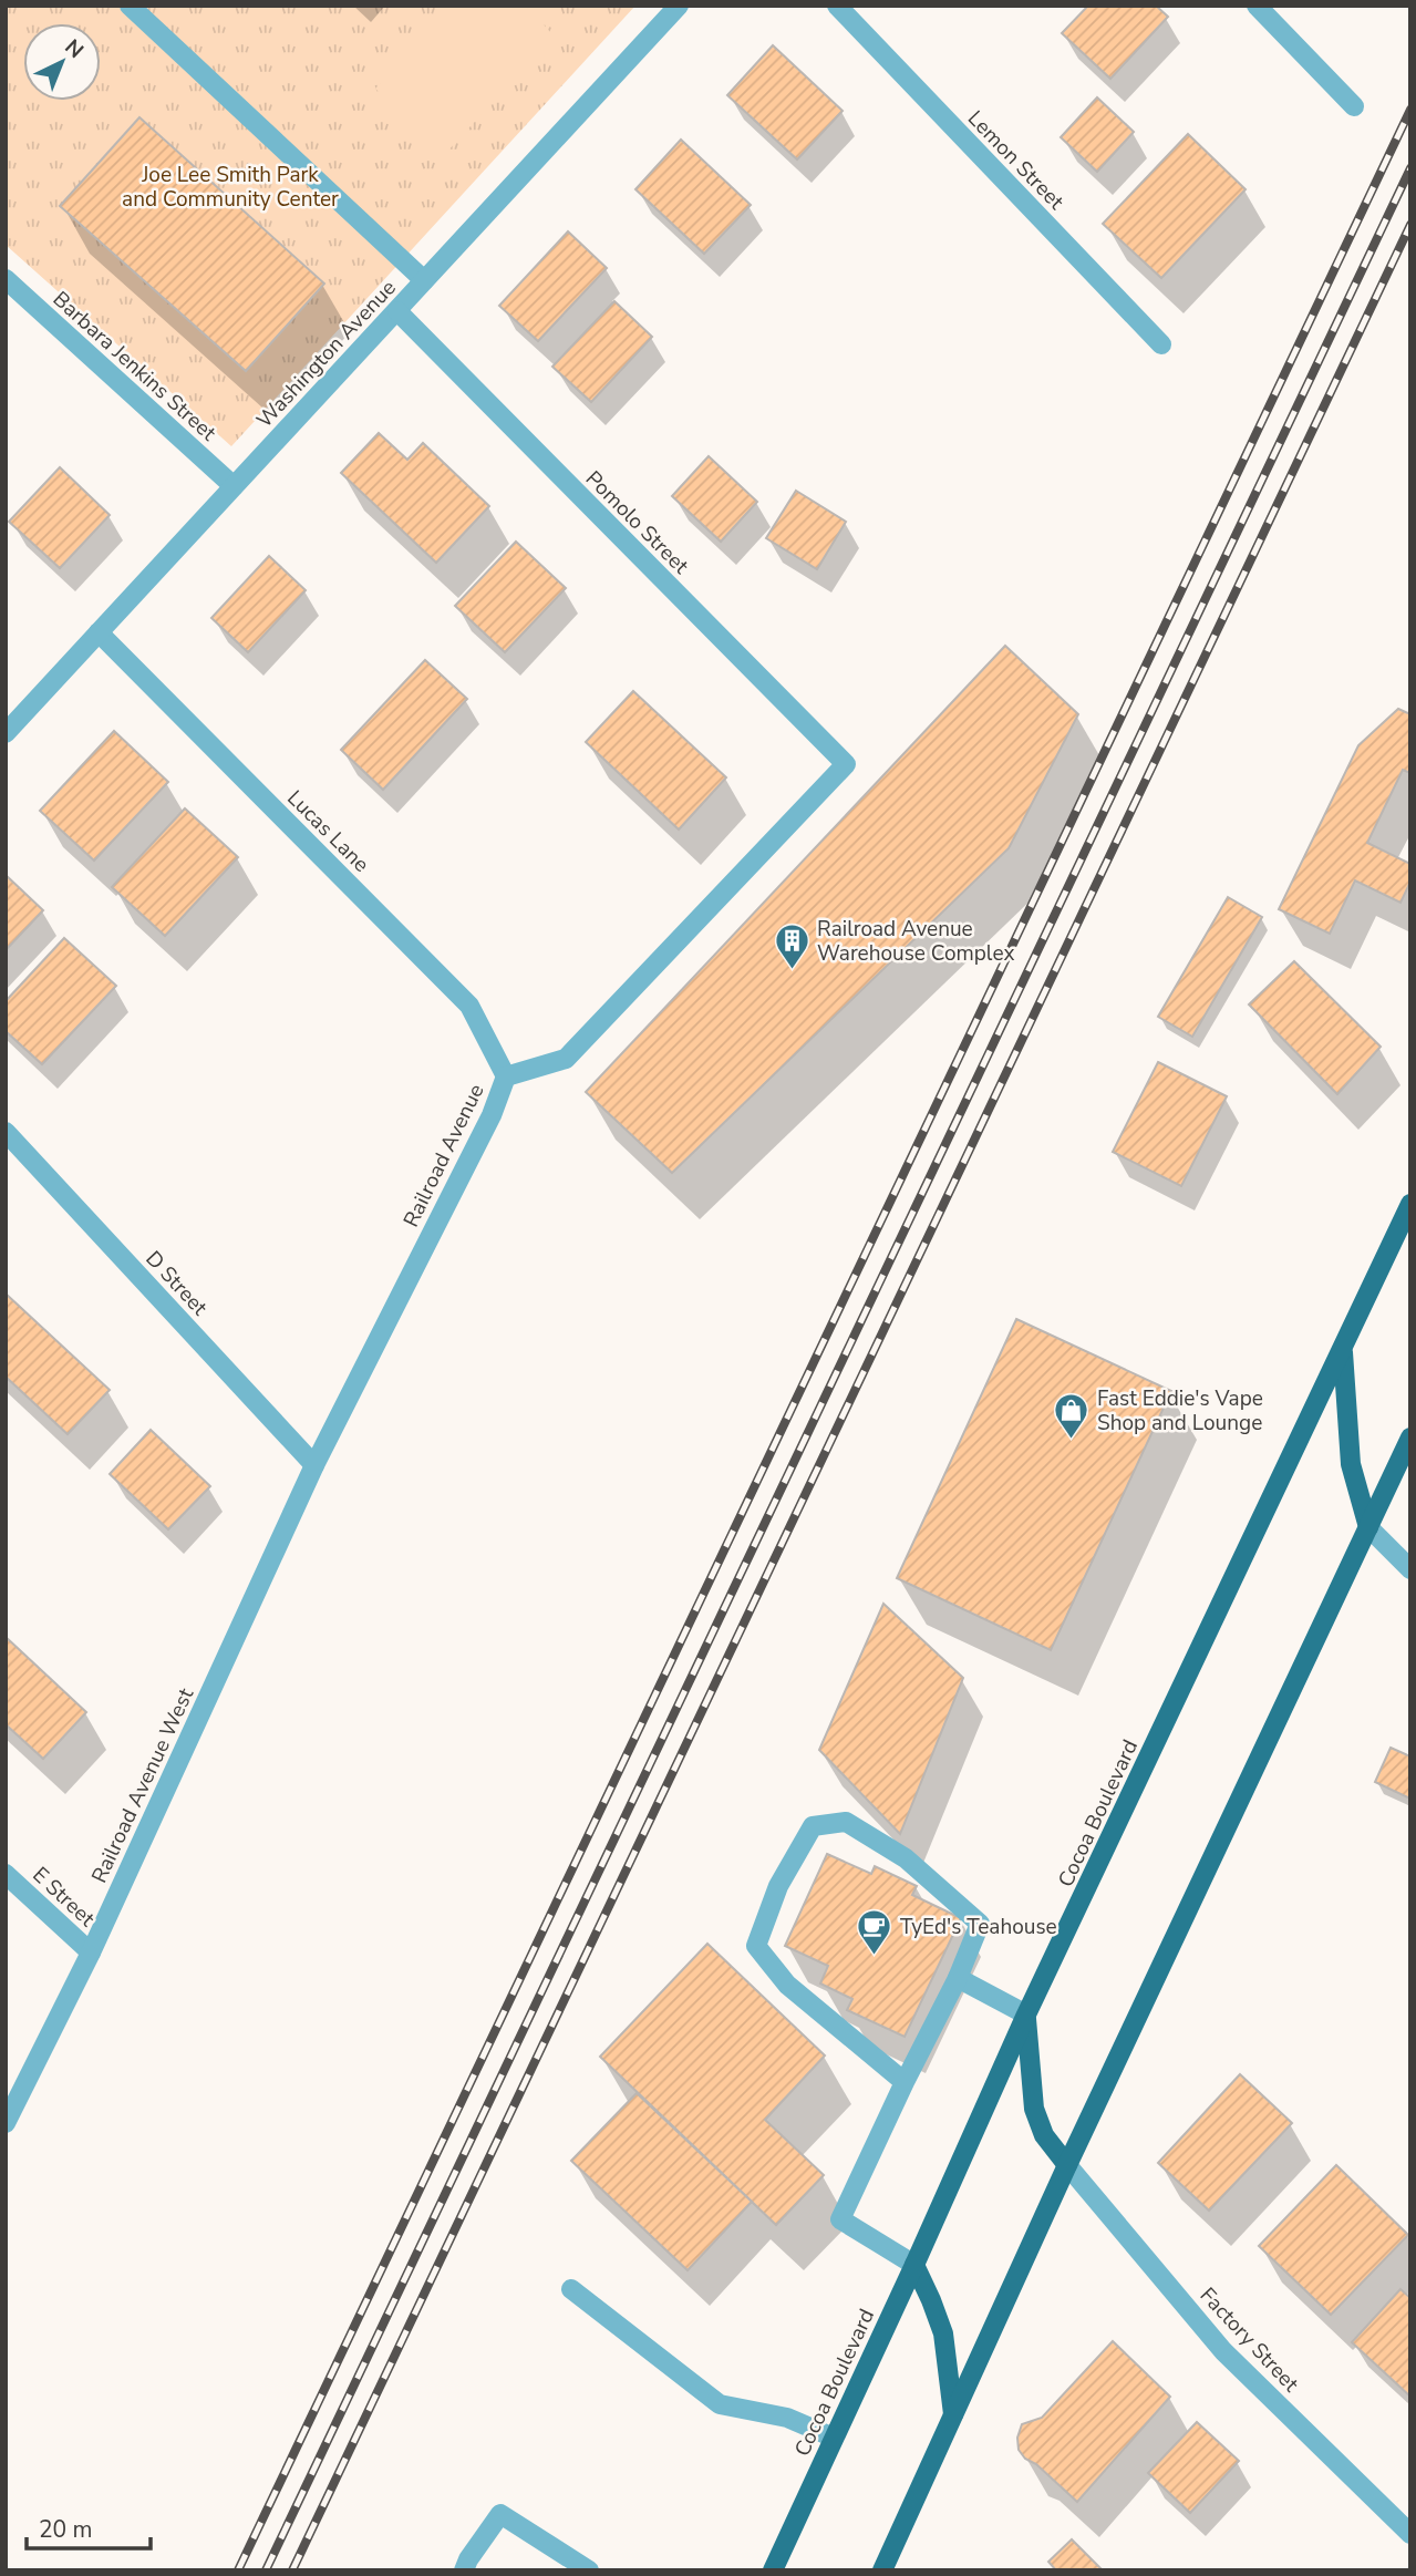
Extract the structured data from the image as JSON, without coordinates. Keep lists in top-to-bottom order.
{
  "streets": {
    "main road": ["Cocoa Boulevard"],
    "street": [
      "Lemon Street",
      "Washington Avenue",
      "Barbara Jenkins Street",
      "Pomolo Street",
      "Lucas Lane",
      "Railroad Avenue",
      "D Street",
      "Railroad Avenue West",
      "E Street",
      "Factory Street"
    ]
  },
  "crossings": [
    ["Washington Avenue", "Barbara Jenkins Street"],
    ["Washington Avenue", "Pomolo Street"],
    ["Washington Avenue", "Lucas Lane"],
    ["Pomolo Street", "Railroad Avenue"],
    ["Lucas Lane", "Railroad Avenue"],
    ["Railroad Avenue", "D Street"],
    ["Railroad Avenue", "Railroad Avenue West"],
    ["D Street", "Railroad Avenue West"],
    ["Railroad Avenue West", "E Street"]
  ],
  "parks": ["Joe Lee Smith Park and Community Center"],
  "places": {
    "building": ["Railroad Avenue Warehouse Complex"],
    "shop": ["Fast Eddie's Vape Shop and Lounge"],
    "cafe": ["TyEd's Teahouse"]
  },
  "scale_bar": "20 m",
  "north": "top right"
}
